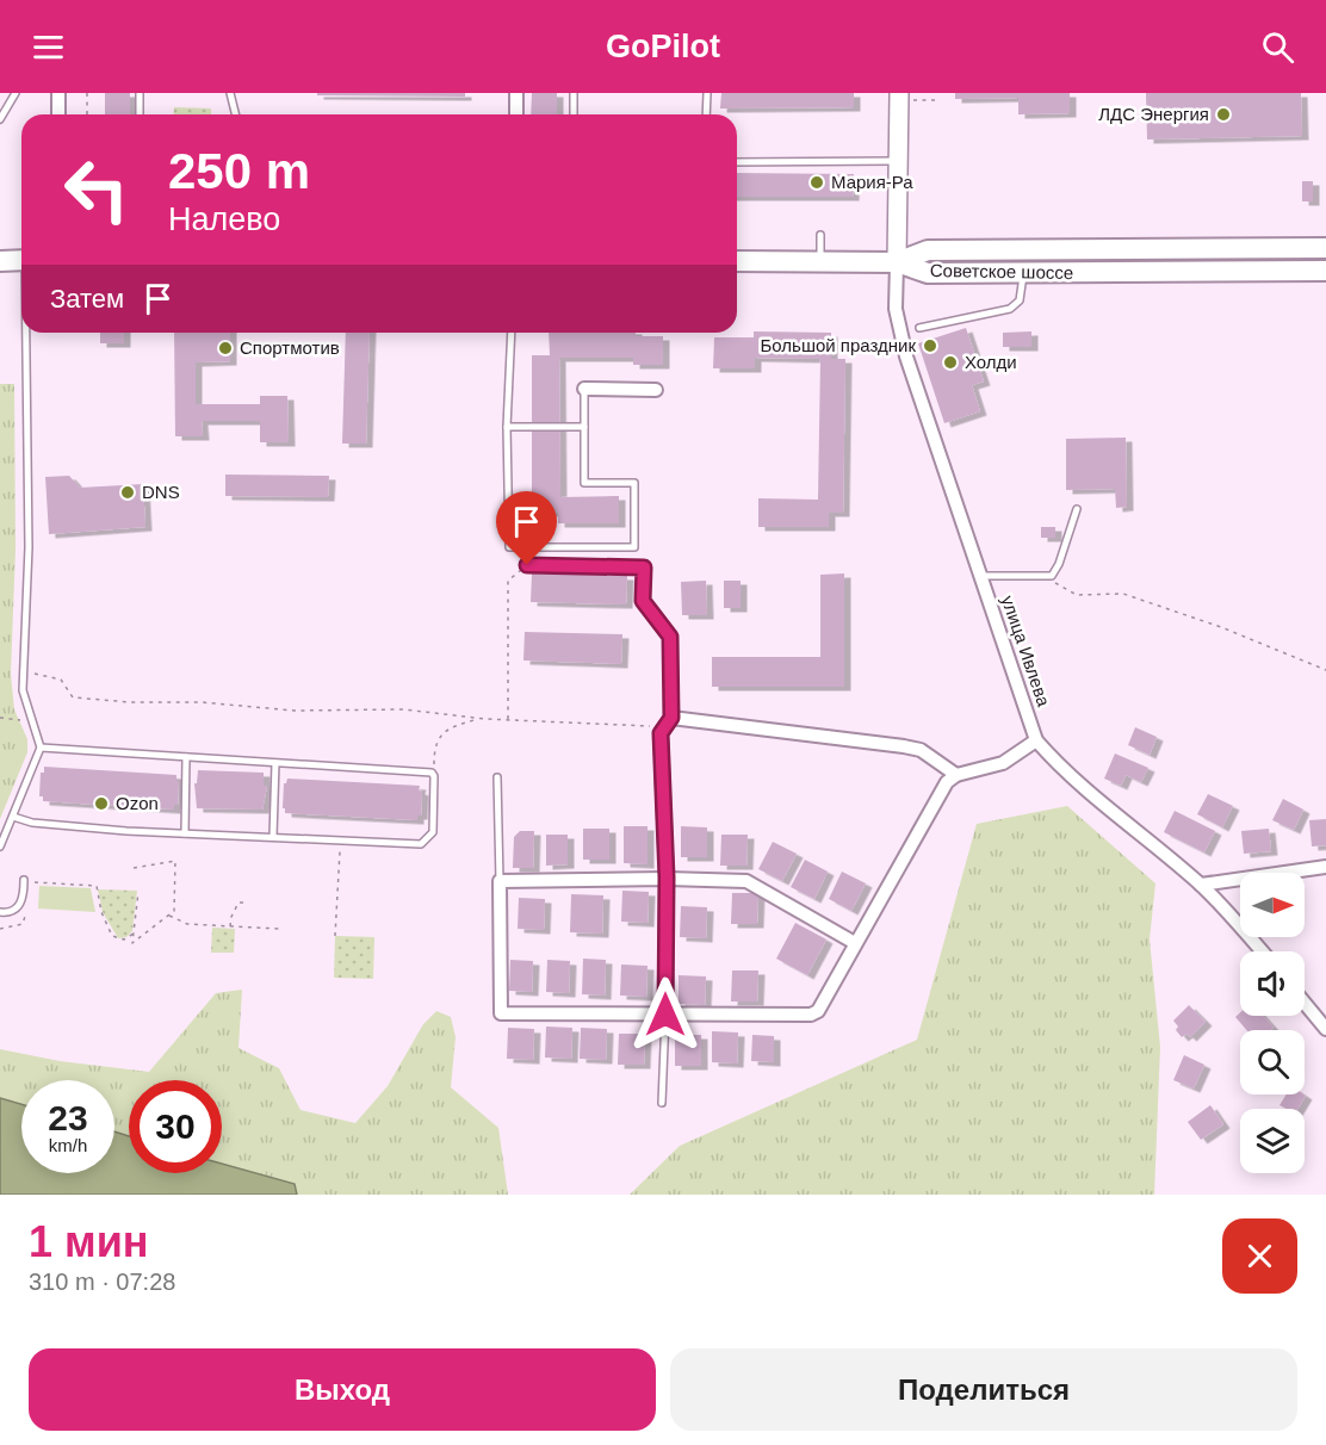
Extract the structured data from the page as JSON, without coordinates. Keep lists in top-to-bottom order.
{
  "streets": {
    "highway": ["Советское шоссе"],
    "street": ["улица Ивлева"]
  },
  "crossings": [
    ["Советское шоссе", "улица Ивлева"]
  ],
  "places": [
    "ЛДС Энергия",
    "Мария-Ра",
    "Большой праздник",
    "Спортмотив",
    "Холди",
    "DNS",
    "Ozon"
  ],
  "north": "right",
  "page": {
    "header": "GoPilot",
    "turn": ["250 m", "Налево"],
    "then": "Затем",
    "speed": "23 km/h",
    "limit": "30",
    "heading": ["1 мин", "310 m · 07:28"],
    "buttons": ["Выход", "Поделиться"]
  }
}
